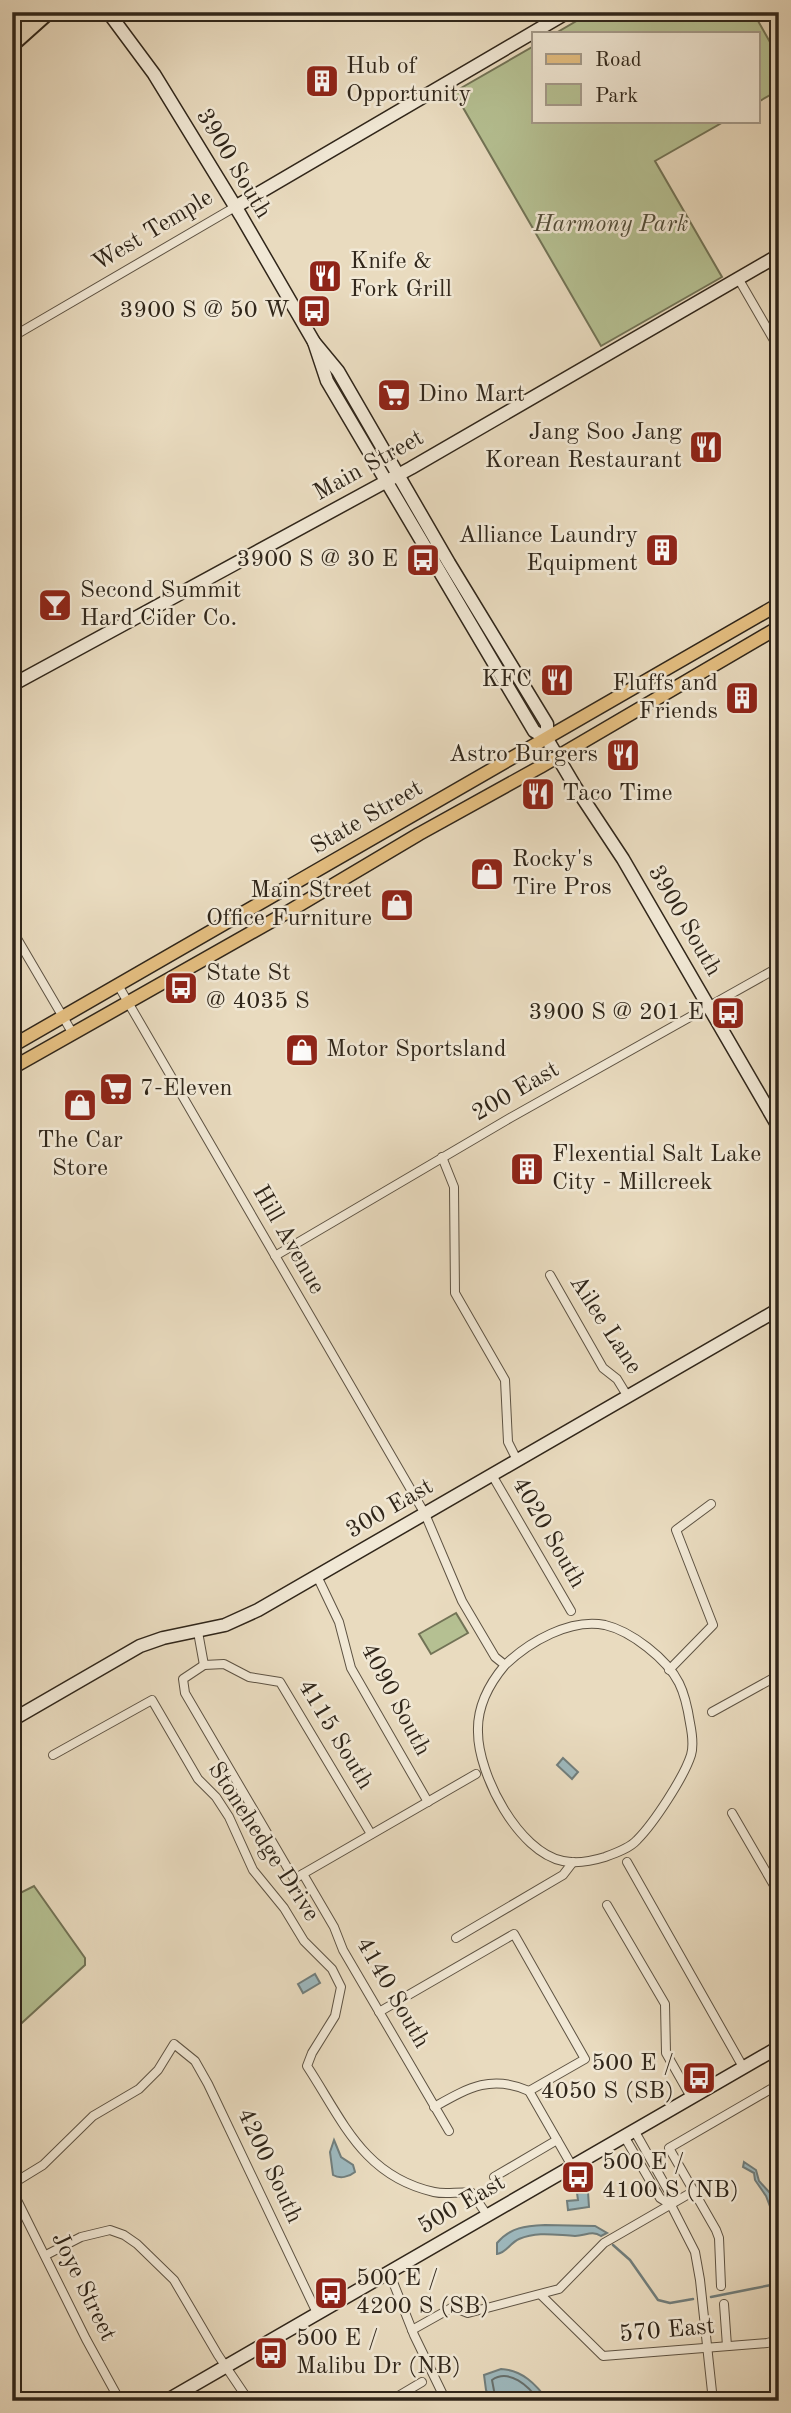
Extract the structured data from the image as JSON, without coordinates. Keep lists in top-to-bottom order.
{
  "streets": {
    "main road": ["State Street"],
    "street": [
      "3900 South",
      "West Temple",
      "Main Street",
      "200 East",
      "Hill Avenue",
      "Ailee Lane",
      "300 East",
      "4020 South",
      "4090 South",
      "4115 South",
      "Stonehedge Drive",
      "4140 South",
      "4200 South",
      "500 East",
      "Joye Street",
      "570 East"
    ]
  },
  "crossings": [
    ["3900 South", "West Temple"],
    ["3900 South", "Main Street"],
    ["3900 South", "State Street"],
    ["3900 South", "200 East"],
    ["State Street", "Hill Avenue"],
    ["200 East", "Hill Avenue"],
    ["Hill Avenue", "300 East"],
    ["Ailee Lane", "300 East"],
    ["300 East", "4020 South"],
    ["300 East", "4090 South"],
    ["Stonehedge Drive", "500 East"],
    ["4200 South", "500 East"]
  ],
  "parks": ["Harmony Park"],
  "places": {
    "building": [
      "Hub of Opportunity",
      "Alliance Laundry Equipment",
      "Fluffs and Friends",
      "Flexential Salt Lake City - Millcreek"
    ],
    "restaurant": [
      "Knife & Fork Grill",
      "Jang Soo Jang Korean Restaurant",
      "KFC",
      "Astro Burgers",
      "Taco Time"
    ],
    "bus stop": [
      "3900 S @ 50 W",
      "3900 S @ 30 E",
      "State St @ 4035 S",
      "3900 S @ 201 E",
      "500 E / 4050 S (SB)",
      "500 E / 4100 S (NB)",
      "500 E / 4200 S (SB)",
      "500 E / Malibu Dr (NB)"
    ],
    "supermarket": ["Dino Mart", "7-Eleven"],
    "bar": ["Second Summit Hard Cider Co."],
    "shop": [
      "Rocky's Tire Pros",
      "Main Street Office Furniture",
      "Motor Sportsland",
      "The Car Store"
    ]
  },
  "legend": ["Road", "Park"]
}
